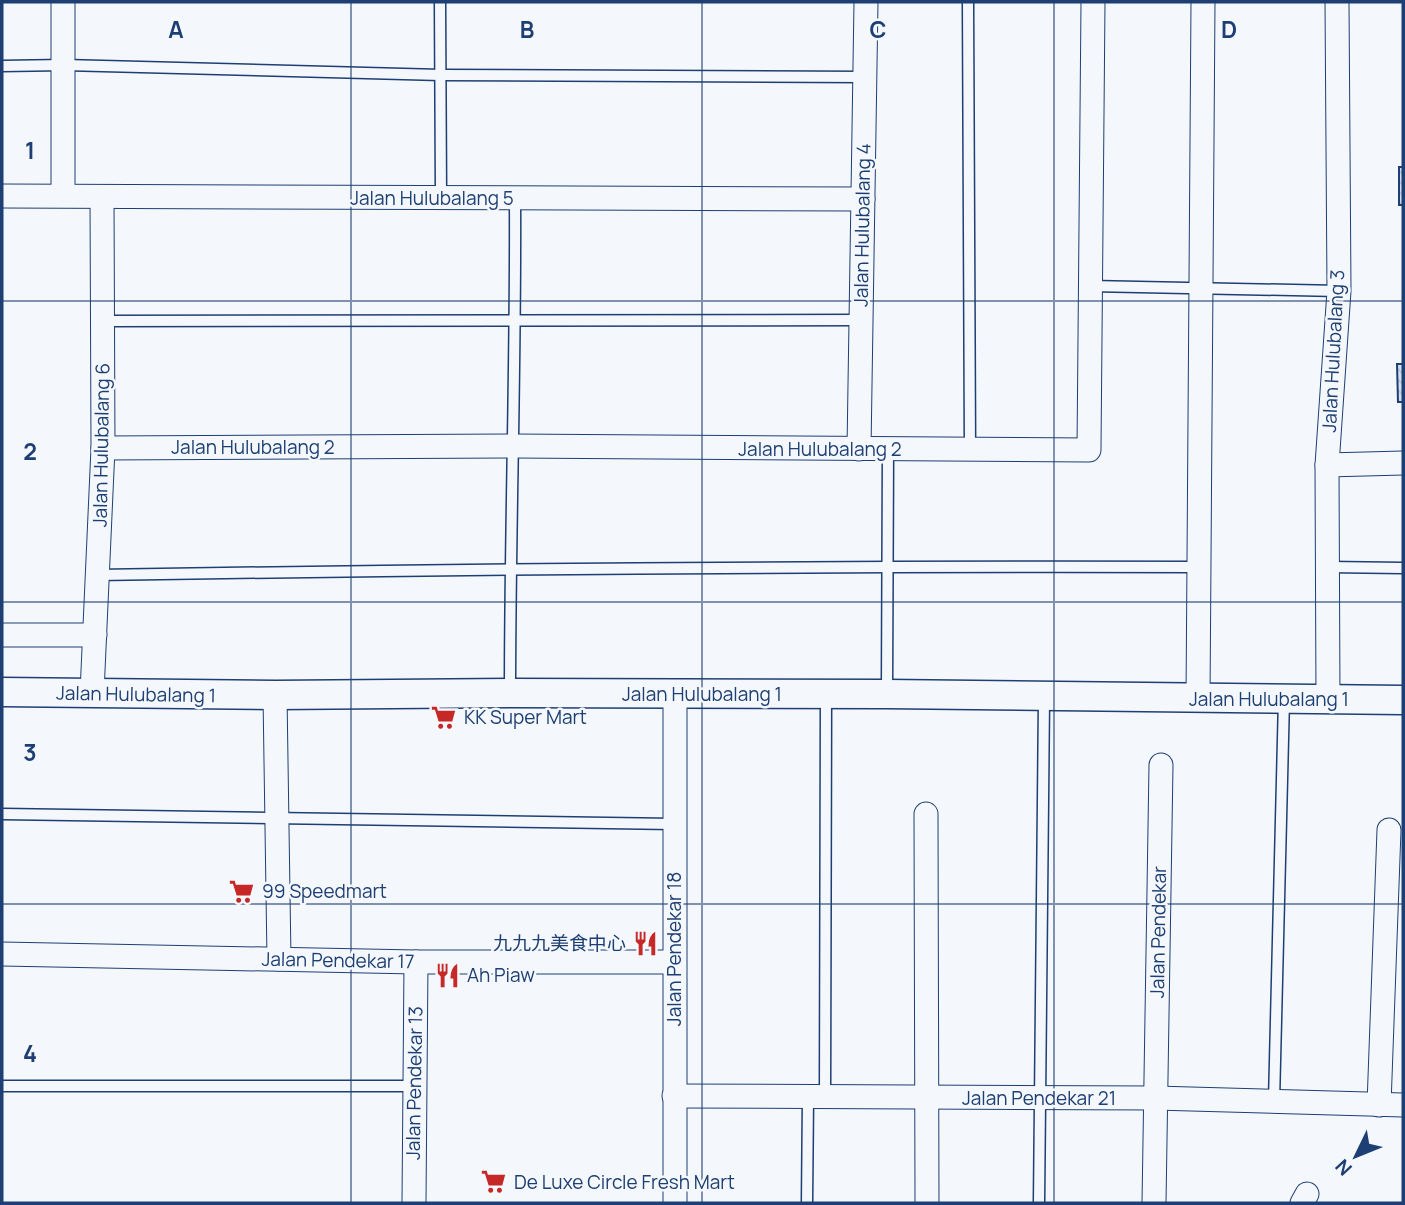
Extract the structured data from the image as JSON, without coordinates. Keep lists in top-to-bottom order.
{
  "streets": {
    "street": [
      "Jalan Hulubalang 5",
      "Jalan Hulubalang 4",
      "Jalan Hulubalang 3",
      "Jalan Hulubalang 6",
      "Jalan Hulubalang 2",
      "Jalan Hulubalang 1",
      "Jalan Pendekar",
      "Jalan Pendekar 18",
      "Jalan Pendekar 17",
      "Jalan Pendekar 13",
      "Jalan Pendekar 21"
    ]
  },
  "crossings": [
    ["Jalan Hulubalang 5", "Jalan Hulubalang 4"],
    ["Jalan Hulubalang 5", "Jalan Hulubalang 6"],
    ["Jalan Hulubalang 4", "Jalan Hulubalang 2"],
    ["Jalan Hulubalang 3", "Jalan Hulubalang 1"],
    ["Jalan Hulubalang 6", "Jalan Hulubalang 2"],
    ["Jalan Hulubalang 6", "Jalan Hulubalang 1"],
    ["Jalan Hulubalang 1", "Jalan Pendekar 18"],
    ["Jalan Pendekar", "Jalan Pendekar 21"],
    ["Jalan Pendekar 18", "Jalan Pendekar 17"],
    ["Jalan Pendekar 18", "Jalan Pendekar 21"],
    ["Jalan Pendekar 17", "Jalan Pendekar 13"]
  ],
  "places": {
    "supermarket": ["KK Super Mart", "99 Speedmart", "De Luxe Circle Fresh Mart"],
    "restaurant": ["九九九美食中心", "Ah Piaw"]
  },
  "north": "bottom left",
  "grid": {
    "columns": [
      "A",
      "B",
      "C",
      "D"
    ],
    "rows": [
      "1",
      "2",
      "3",
      "4"
    ]
  }
}
